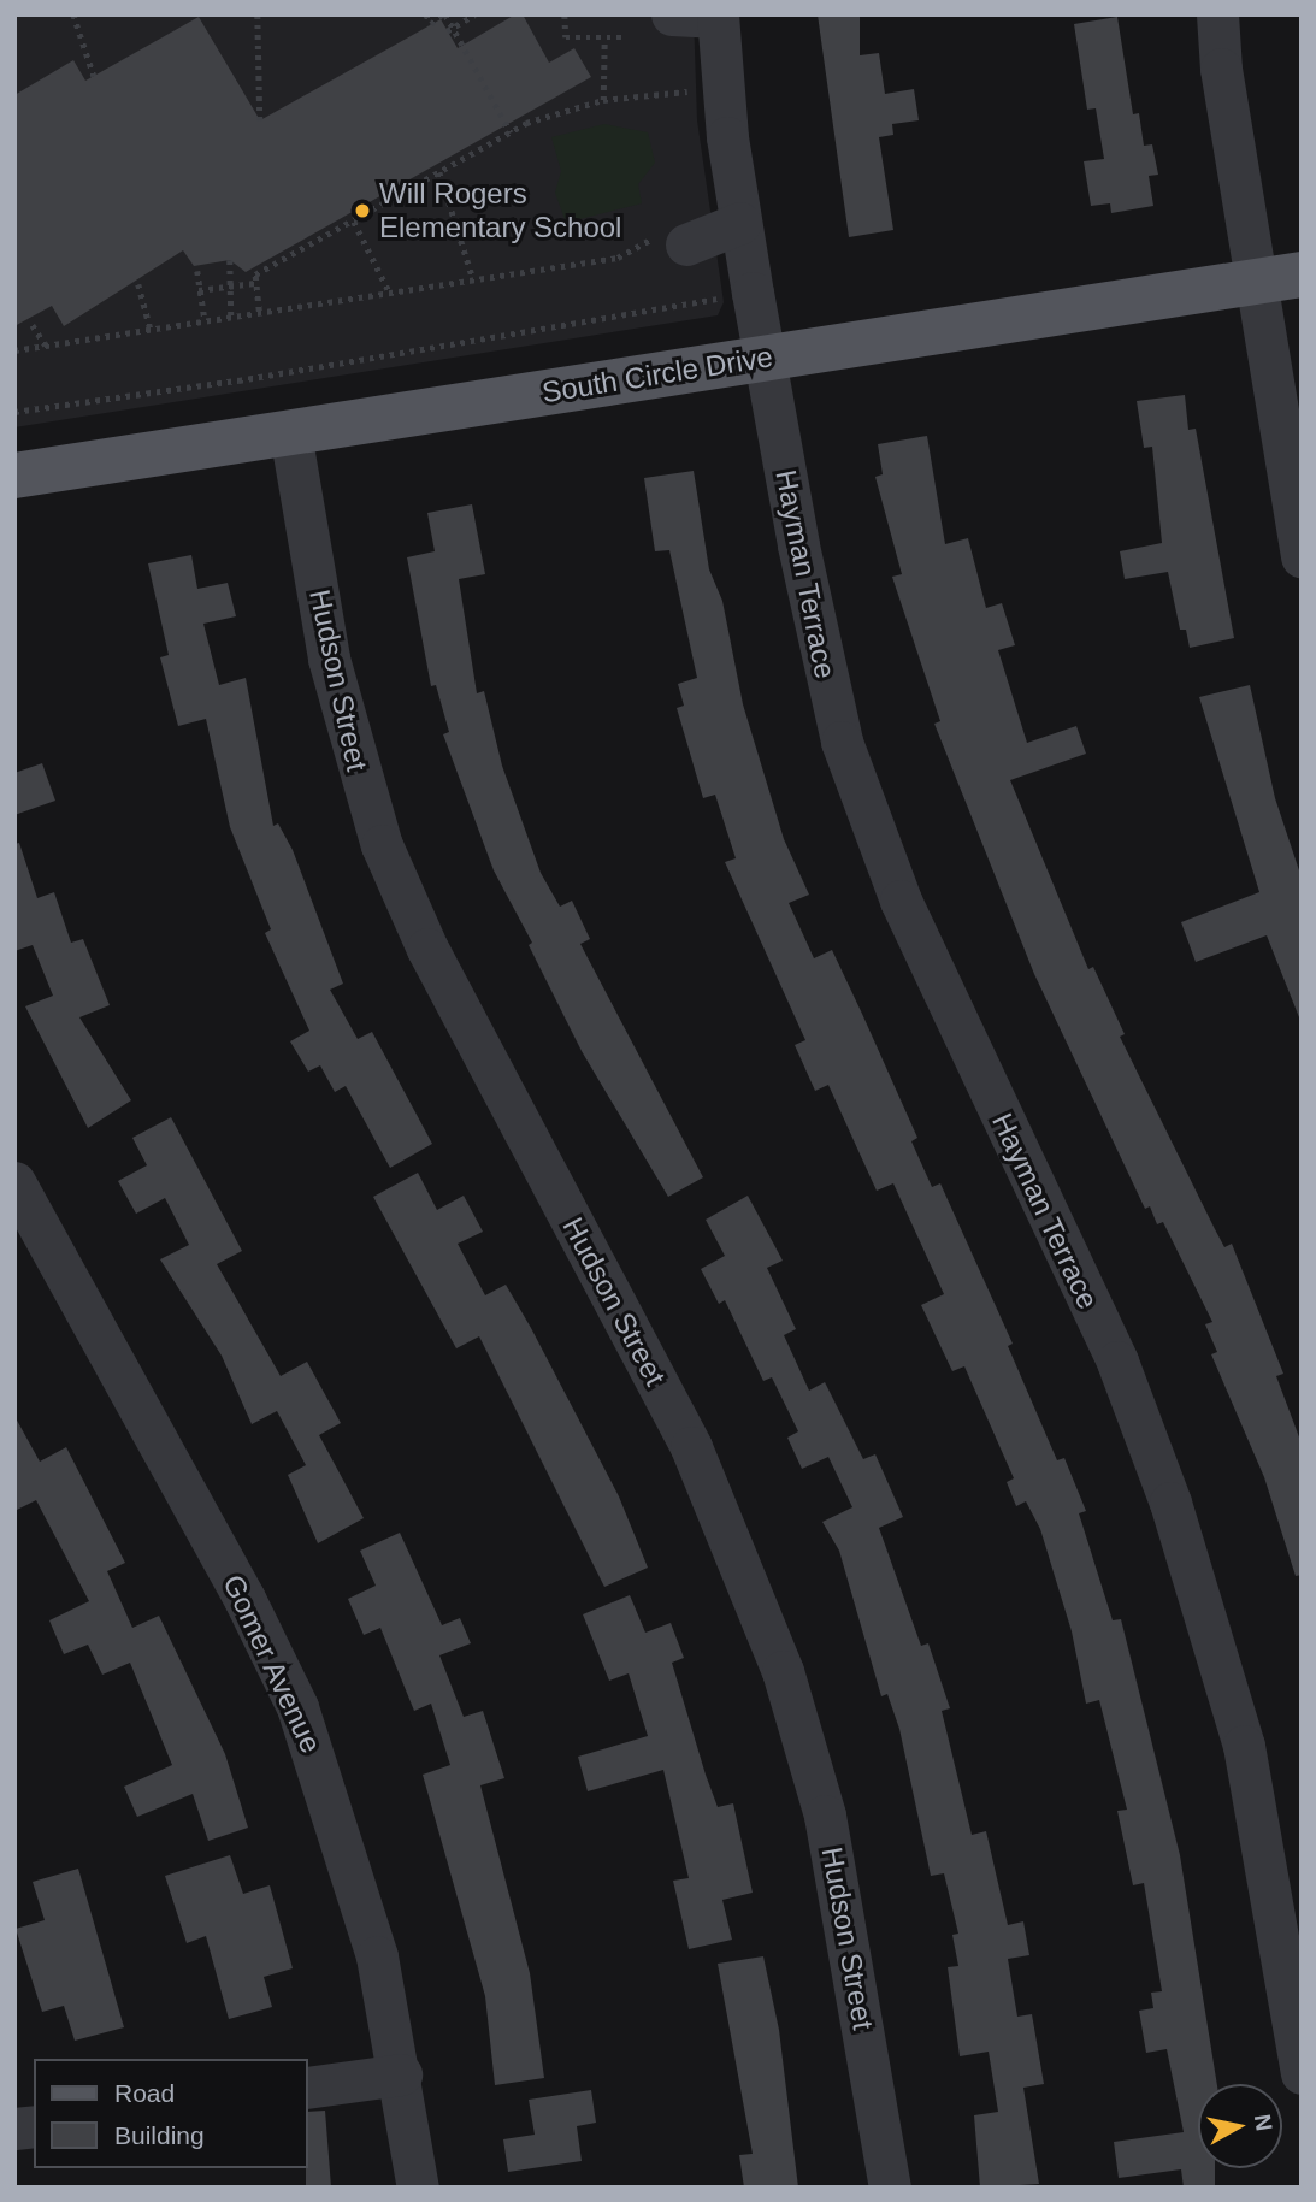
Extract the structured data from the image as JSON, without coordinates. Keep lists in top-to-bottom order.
{
  "streets": {
    "main road": ["South Circle Drive"],
    "street": ["Hayman Terrace", "Hudson Street", "Gomer Avenue"]
  },
  "crossings": [
    ["South Circle Drive", "Hayman Terrace"],
    ["South Circle Drive", "Hudson Street"]
  ],
  "places": ["Will Rogers Elementary School"],
  "legend": ["Road", "Building"],
  "north": "right"
}
